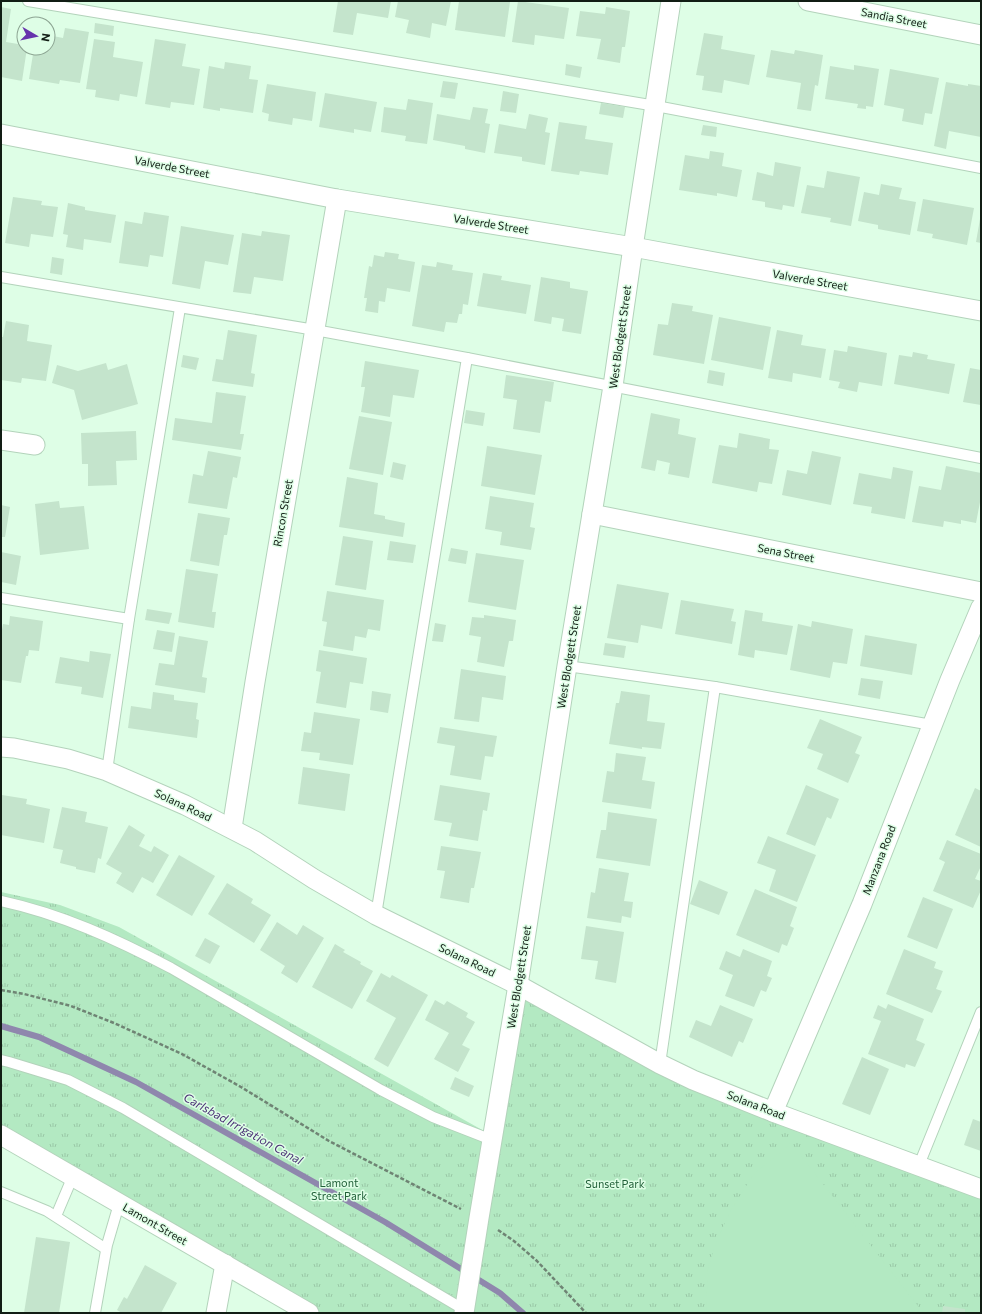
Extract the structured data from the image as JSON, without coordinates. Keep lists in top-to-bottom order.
{
  "streets": {
    "street": [
      "Sandia Street",
      "Valverde Street",
      "West Blodgett Street",
      "Rincon Street",
      "Sena Street",
      "Solana Road",
      "Manzana Road",
      "Lamont Street"
    ]
  },
  "crossings": [
    ["Valverde Street", "West Blodgett Street"],
    ["Valverde Street", "Rincon Street"],
    ["West Blodgett Street", "Sena Street"],
    ["West Blodgett Street", "Solana Road"],
    ["Rincon Street", "Solana Road"],
    ["Solana Road", "Manzana Road"]
  ],
  "water": ["Carlsbad Irrigation Canal"],
  "parks": ["Lamont Street Park", "Sunset Park"],
  "north": "right"
}
